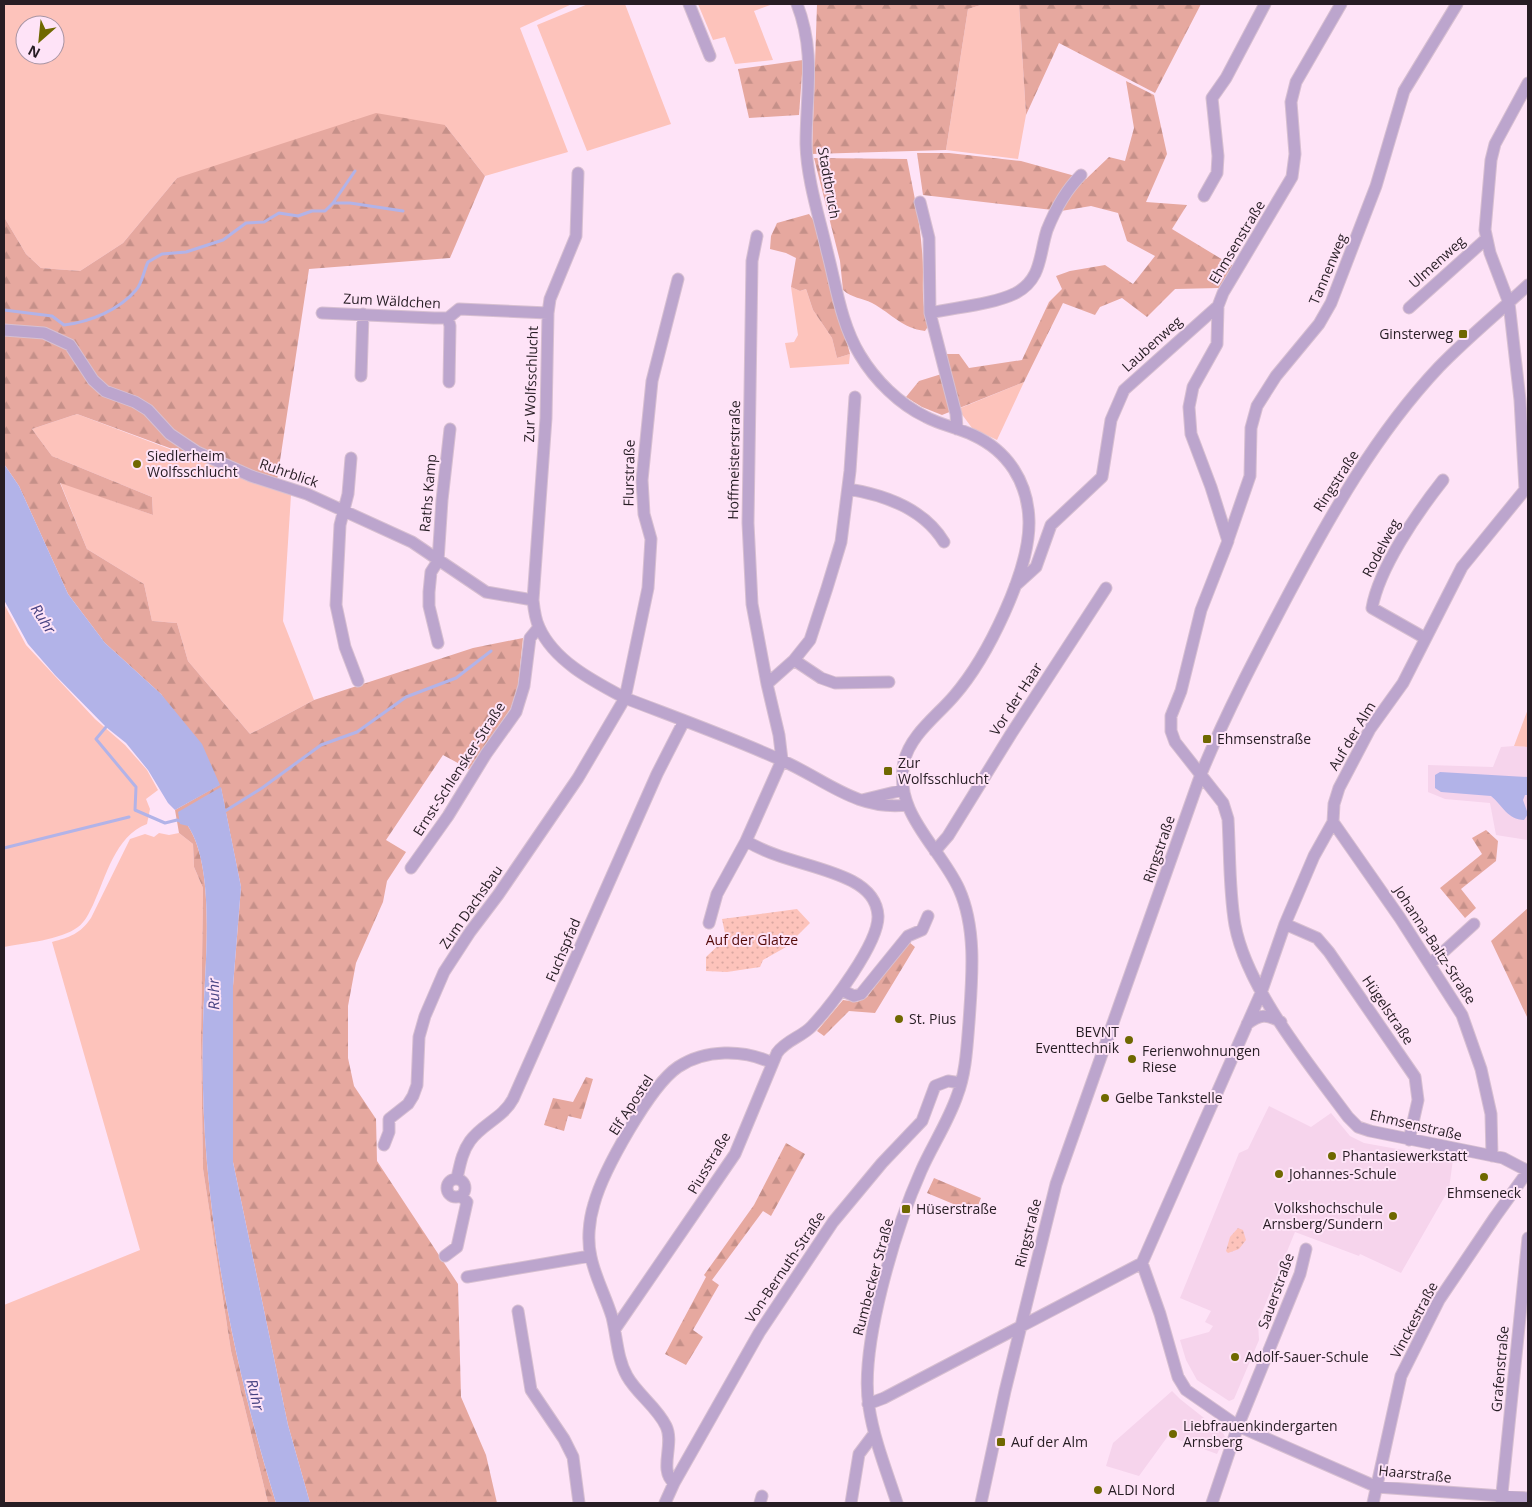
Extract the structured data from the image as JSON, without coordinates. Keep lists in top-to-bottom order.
{
  "streets": {
    "street": [
      "Stadtbruch",
      "Ehmsenstraße",
      "Ulmenweg",
      "Tannenweg",
      "Zum Wäldchen",
      "Laubenweg",
      "Zur Wolfsschlucht",
      "Hoffmeisterstraße",
      "Ruhrblick",
      "Flurstraße",
      "Ringstraße",
      "Raths Kamp",
      "Rodelweg",
      "Vor der Haar",
      "Auf der Alm",
      "Ernst-Schlensker-Straße",
      "Zum Dachsbau",
      "Johanna-Baltz-Straße",
      "Fuchspfad",
      "Hügelstraße",
      "Elf Apostel",
      "Piusstraße",
      "Von-Bernuth-Straße",
      "Rumbecker Straße",
      "Sauerstraße",
      "Vinckestraße",
      "Grafenstraße",
      "Haarstraße"
    ]
  },
  "crossings": [
    ["Stadtbruch", "Rumbecker Straße"],
    ["Ehmsenstraße", "Tannenweg"],
    ["Ehmsenstraße", "Laubenweg"],
    ["Ehmsenstraße", "Ringstraße"],
    ["Ehmsenstraße", "Auf der Alm"],
    ["Ehmsenstraße", "Johanna-Baltz-Straße"],
    ["Ehmsenstraße", "Hügelstraße"],
    ["Ehmsenstraße", "Vinckestraße"],
    ["Zum Wäldchen", "Zur Wolfsschlucht"],
    ["Laubenweg", "Rumbecker Straße"],
    ["Zur Wolfsschlucht", "Ruhrblick"],
    ["Ruhrblick", "Raths Kamp"],
    ["Flurstraße", "Zum Dachsbau"],
    ["Rodelweg", "Auf der Alm"],
    ["Vor der Haar", "Rumbecker Straße"],
    ["Auf der Alm", "Johanna-Baltz-Straße"],
    ["Auf der Alm", "Hügelstraße"],
    ["Auf der Alm", "Haarstraße"],
    ["Elf Apostel", "Piusstraße"],
    ["Elf Apostel", "Von-Bernuth-Straße"],
    ["Von-Bernuth-Straße", "Rumbecker Straße"],
    ["Sauerstraße", "Haarstraße"],
    ["Vinckestraße", "Haarstraße"],
    ["Grafenstraße", "Haarstraße"]
  ],
  "water": ["Ruhr"],
  "parks": ["Auf der Glatze"],
  "places": {
    "transit": [
      "Ginsterweg",
      "Ehmsenstraße",
      "Zur Wolfsschlucht",
      "Hüserstraße",
      "Auf der Alm"
    ],
    "other": [
      "Siedlerheim Wolfsschlucht",
      "St. Pius",
      "BEVNT Eventtechnik",
      "Ferienwohnungen Riese",
      "Gelbe Tankstelle",
      "Phantasiewerkstatt",
      "Johannes-Schule",
      "Ehmseneck",
      "Volkshochschule Arnsberg/Sundern",
      "Adolf-Sauer-Schule",
      "Liebfrauenkindergarten Arnsberg",
      "ALDI Nord"
    ]
  },
  "north": "bottom left"
}
